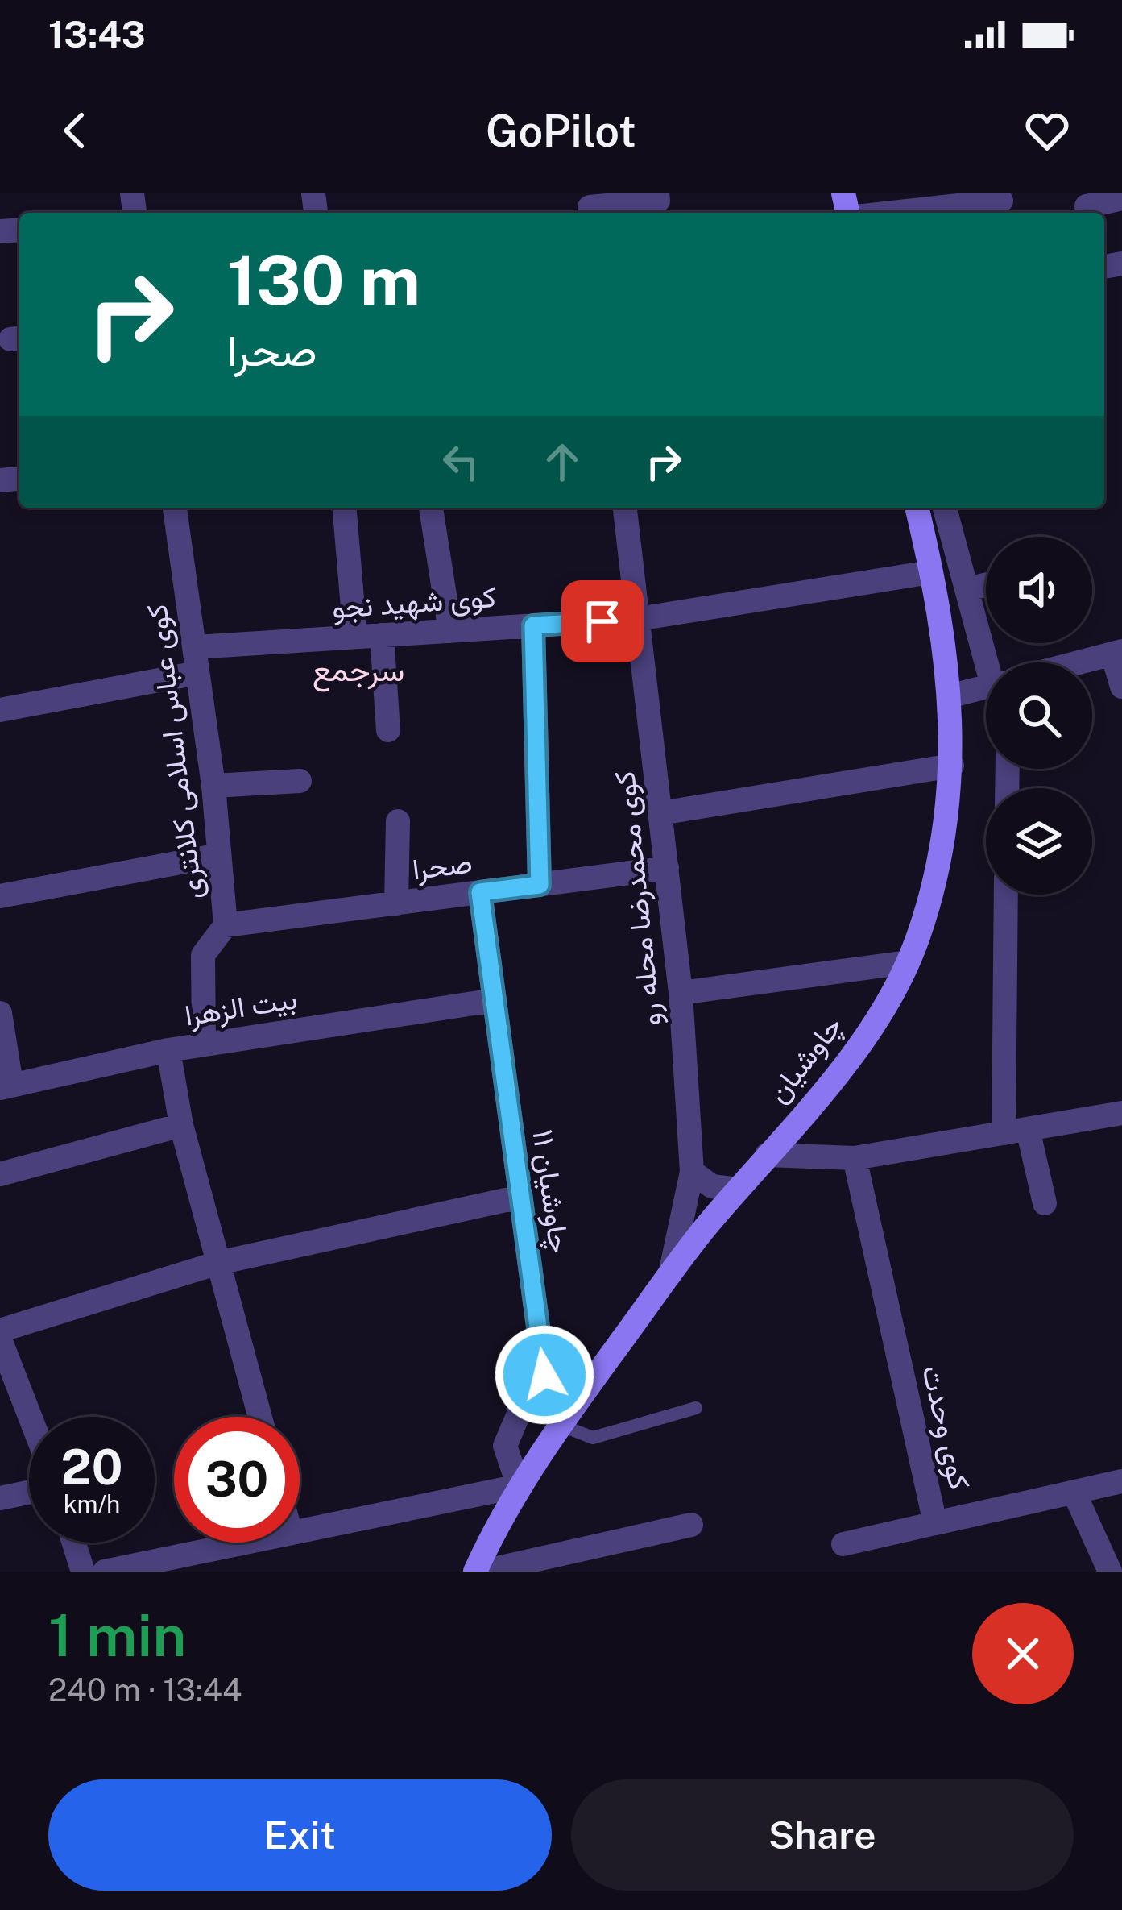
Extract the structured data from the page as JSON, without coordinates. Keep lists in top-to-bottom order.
{
  "streets": {
    "main road": ["چاوشیان"],
    "street": [
      "کوی شهید نجو",
      "کوی عباس اسلامی کلانتری",
      "صحرا",
      "کوی محمدرضا محله رو",
      "بیت الزهرا",
      "چاوشیان ۱۱",
      "کوی وحدت"
    ]
  },
  "crossings": [
    ["کوی شهید نجو", "کوی عباس اسلامی کلانتری"],
    ["کوی شهید نجو", "کوی محمدرضا محله رو"],
    ["کوی شهید نجو", "چاوشیان"],
    ["کوی عباس اسلامی کلانتری", "صحرا"],
    ["کوی عباس اسلامی کلانتری", "بیت الزهرا"],
    ["صحرا", "کوی محمدرضا محله رو"],
    ["صحرا", "چاوشیان ۱۱"],
    ["کوی محمدرضا محله رو", "چاوشیان"],
    ["بیت الزهرا", "چاوشیان ۱۱"],
    ["چاوشیان", "چاوشیان ۱۱"]
  ],
  "districts": ["سرجمع"],
  "page": {
    "status": "13:43",
    "header": "GoPilot",
    "turn": ["130 m", "صحرا"],
    "speed": "20 km/h",
    "limit": "30",
    "heading": ["1 min", "240 m · 13:44"],
    "buttons": ["Exit", "Share"]
  }
}
